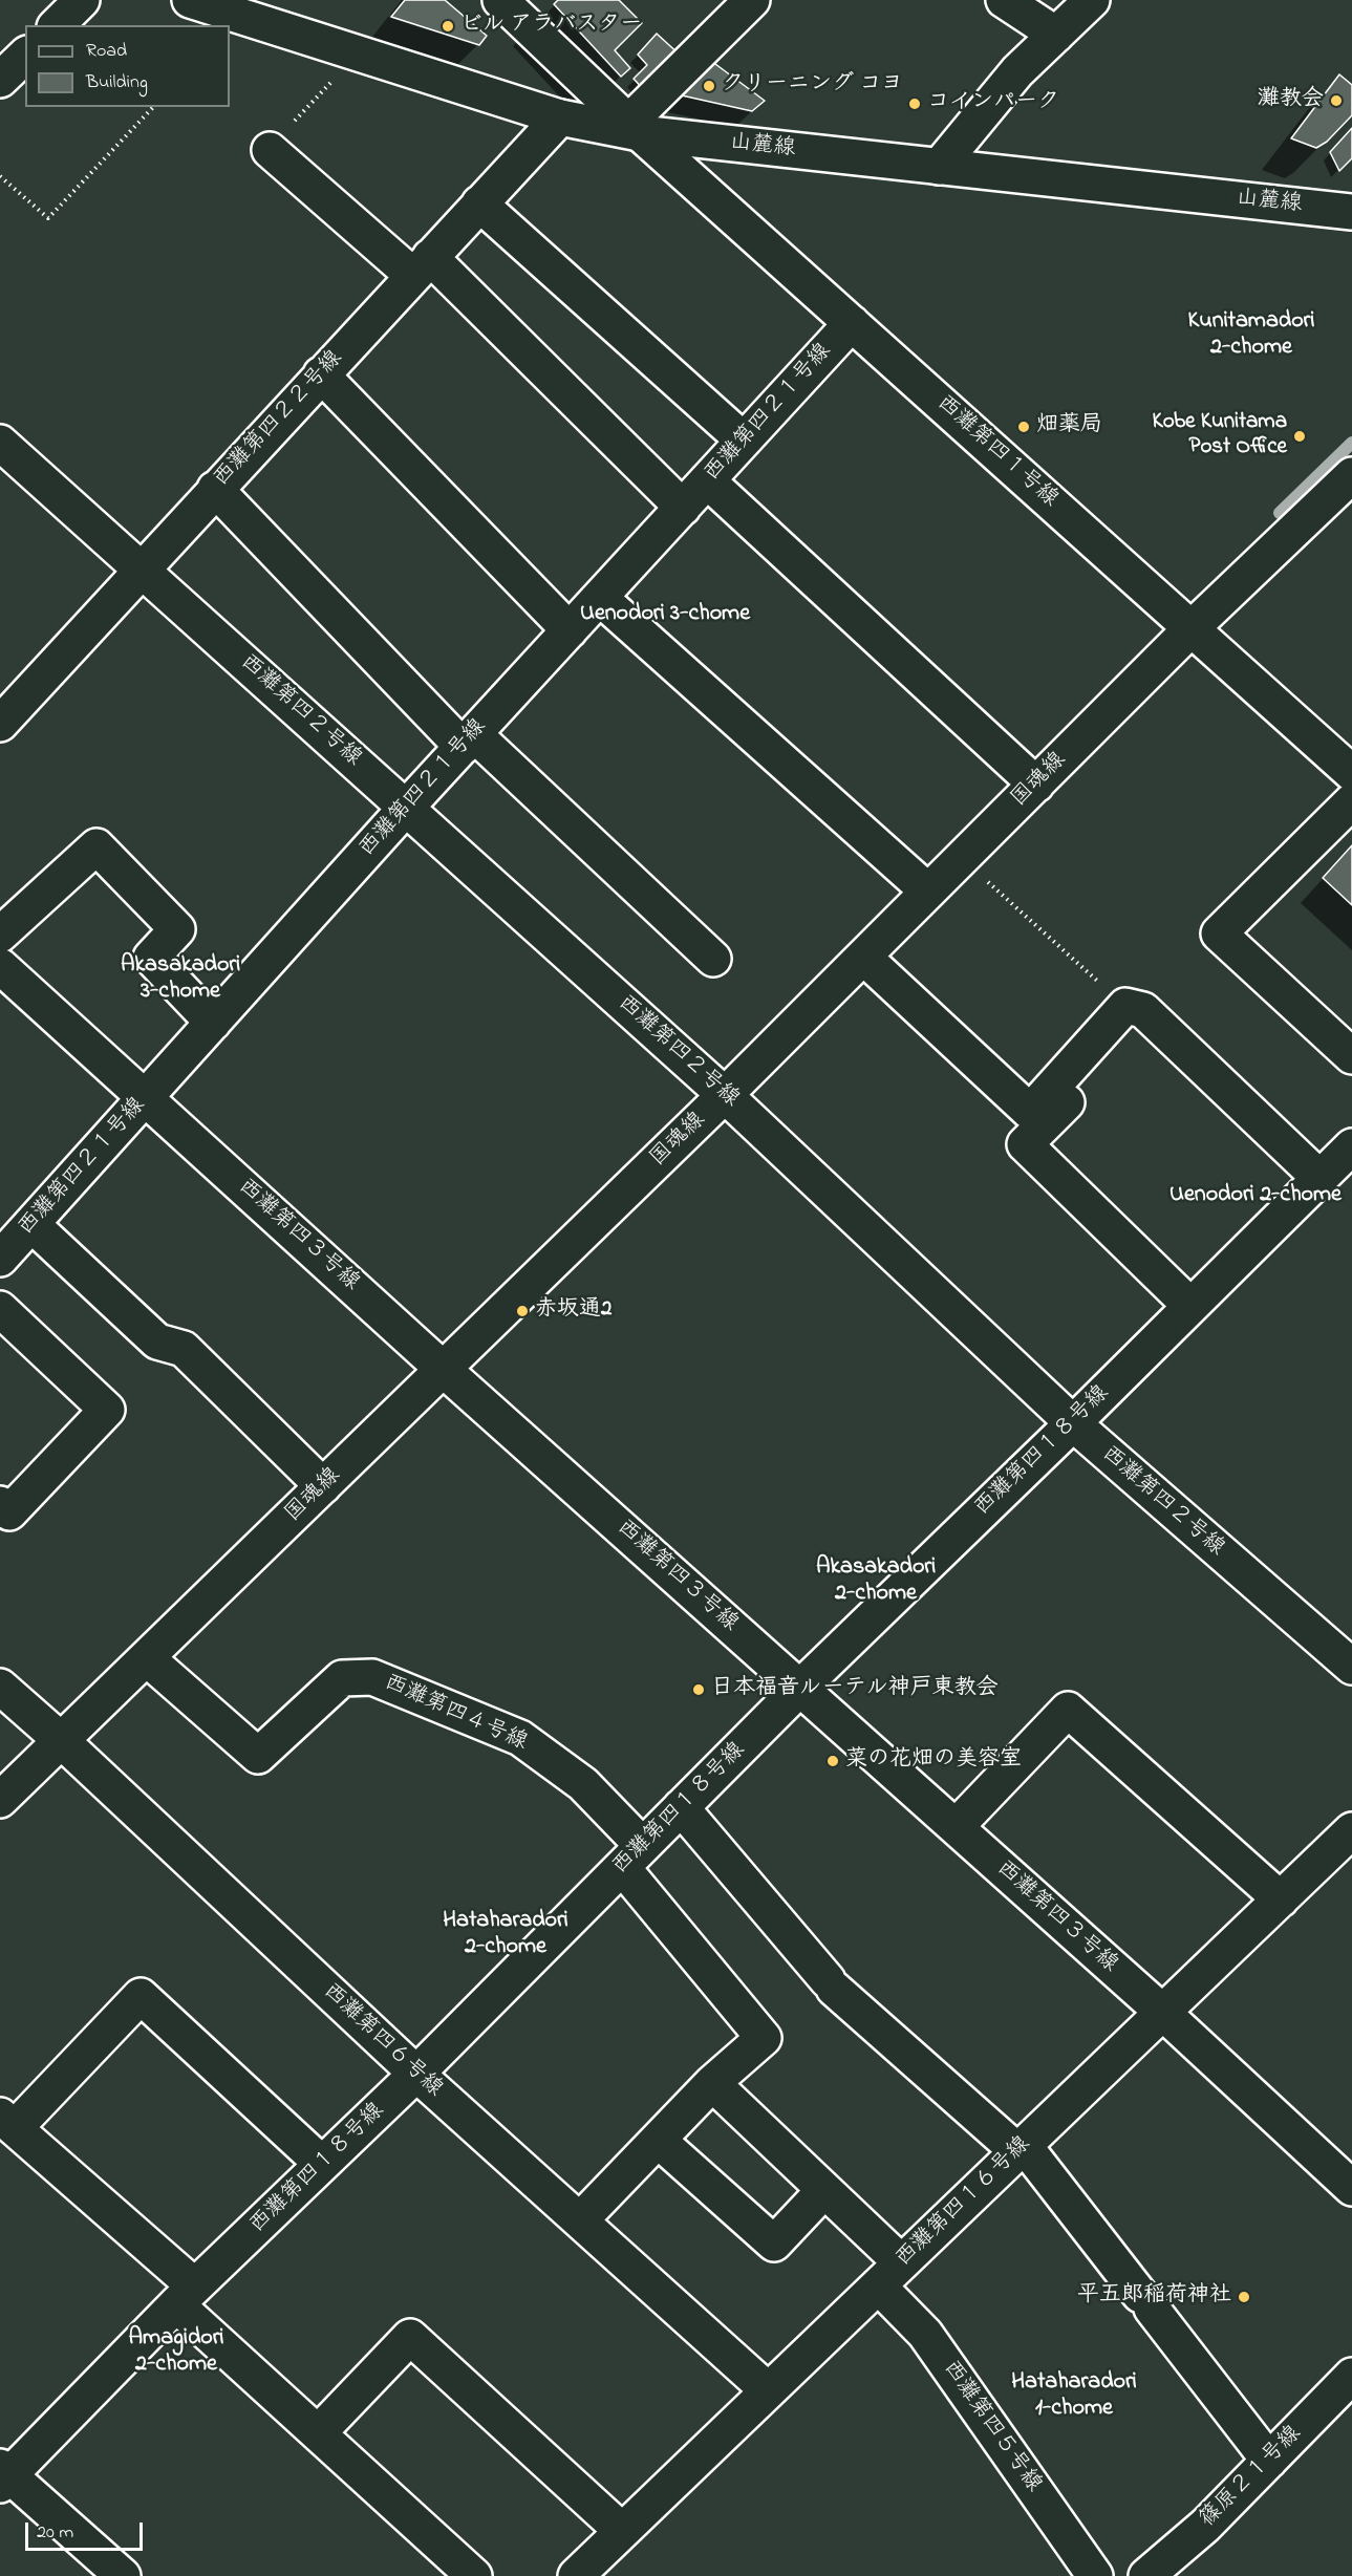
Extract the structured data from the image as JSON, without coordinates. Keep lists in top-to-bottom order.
{
  "streets": {
    "street": [
      "山麓線",
      "西灘第四２１号線",
      "西灘第四２２号線",
      "西灘第四１号線",
      "西灘第四２号線",
      "国魂線",
      "西灘第四３号線",
      "西灘第四１８号線",
      "西灘第四４号線",
      "西灘第四６号線",
      "西灘第四１６号線",
      "西灘第四５号線",
      "篠原２１号線"
    ]
  },
  "crossings": [
    ["山麓線", "西灘第四２２号線"],
    ["山麓線", "西灘第四１号線"],
    ["西灘第四２１号線", "西灘第四１号線"],
    ["西灘第四２１号線", "西灘第四２号線"],
    ["西灘第四２１号線", "西灘第四３号線"],
    ["西灘第四２２号線", "西灘第四２号線"],
    ["西灘第四１号線", "国魂線"],
    ["西灘第四２号線", "国魂線"],
    ["西灘第四２号線", "西灘第四１８号線"],
    ["国魂線", "西灘第四３号線"],
    ["国魂線", "西灘第四４号線"],
    ["国魂線", "西灘第四６号線"],
    ["西灘第四３号線", "西灘第四１８号線"],
    ["西灘第四３号線", "西灘第四１６号線"],
    ["西灘第四１８号線", "西灘第四４号線"],
    ["西灘第四１８号線", "西灘第四６号線"],
    ["西灘第四６号線", "西灘第四１６号線"],
    ["西灘第四１６号線", "西灘第四５号線"]
  ],
  "districts": [
    "Kunitamadori 2-chome",
    "Uenodori 3-chome",
    "Akasakadori 3-chome",
    "Uenodori 2-chome",
    "Akasakadori 2-chome",
    "Hataharadori 2-chome",
    "Amagidori 2-chome",
    "Hataharadori 1-chome"
  ],
  "places": [
    "ビル アラバスター",
    "クリーニング コヨ",
    "灘教会",
    "コインパーク",
    "畑薬局",
    "Kobe Kunitama Post Office",
    "赤坂通2",
    "日本福音ルーテル神戸東教会",
    "菜の花畑の美容室",
    "平五郎稲荷神社"
  ],
  "legend": ["Road", "Building"],
  "scale_bar": "20 m"
}
